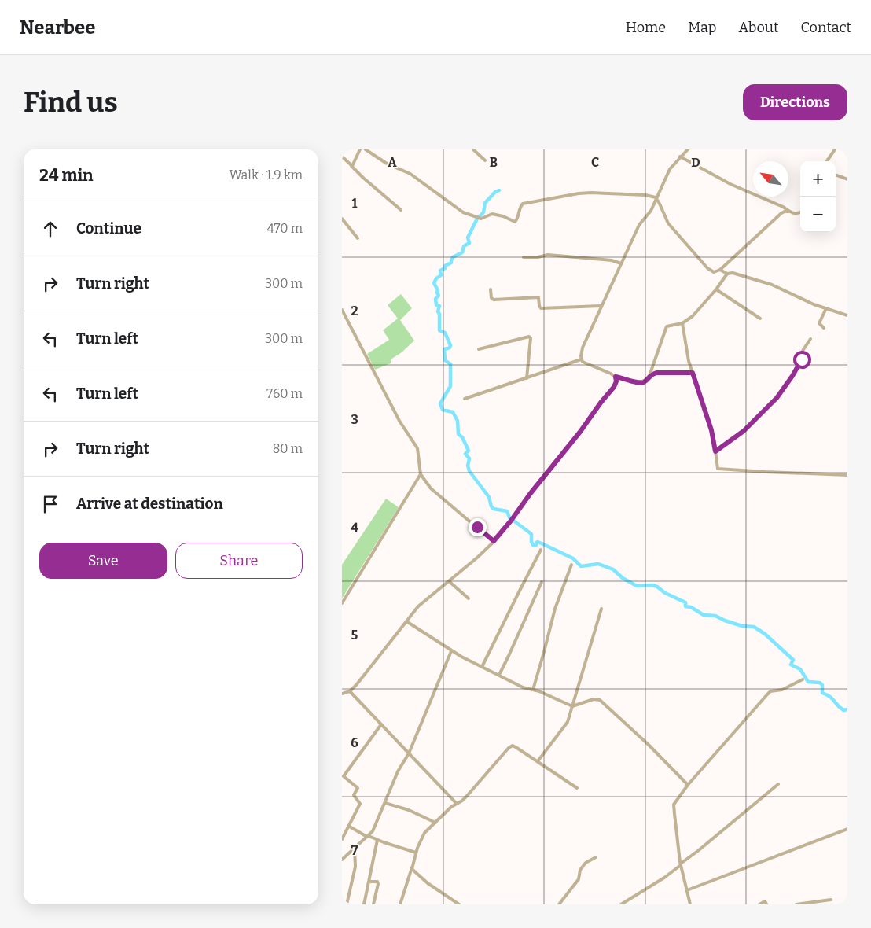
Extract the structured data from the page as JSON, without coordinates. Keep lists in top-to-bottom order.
{
  "north": "top left",
  "page": {
    "header": "Nearbee",
    "nav": [
      "Home",
      "Map",
      "About",
      "Contact"
    ],
    "buttons": [
      "Directions",
      ["Save", "Share"]
    ],
    "title": "Find us",
    "heading": ["24 min", "Walk · 1.9 km"],
    "map_buttons": ["+", "−"],
    "list": [
      ["Continue", "470 m"],
      ["Turn right", "300 m"],
      ["Turn left", "300 m"],
      ["Turn left", "760 m"],
      ["Turn right", "80 m"],
      "Arrive at destination"
    ]
  },
  "grid": {
    "columns": [
      "A",
      "B",
      "C",
      "D"
    ],
    "rows": [
      "1",
      "2",
      "3",
      "4",
      "5",
      "6",
      "7"
    ]
  }
}
